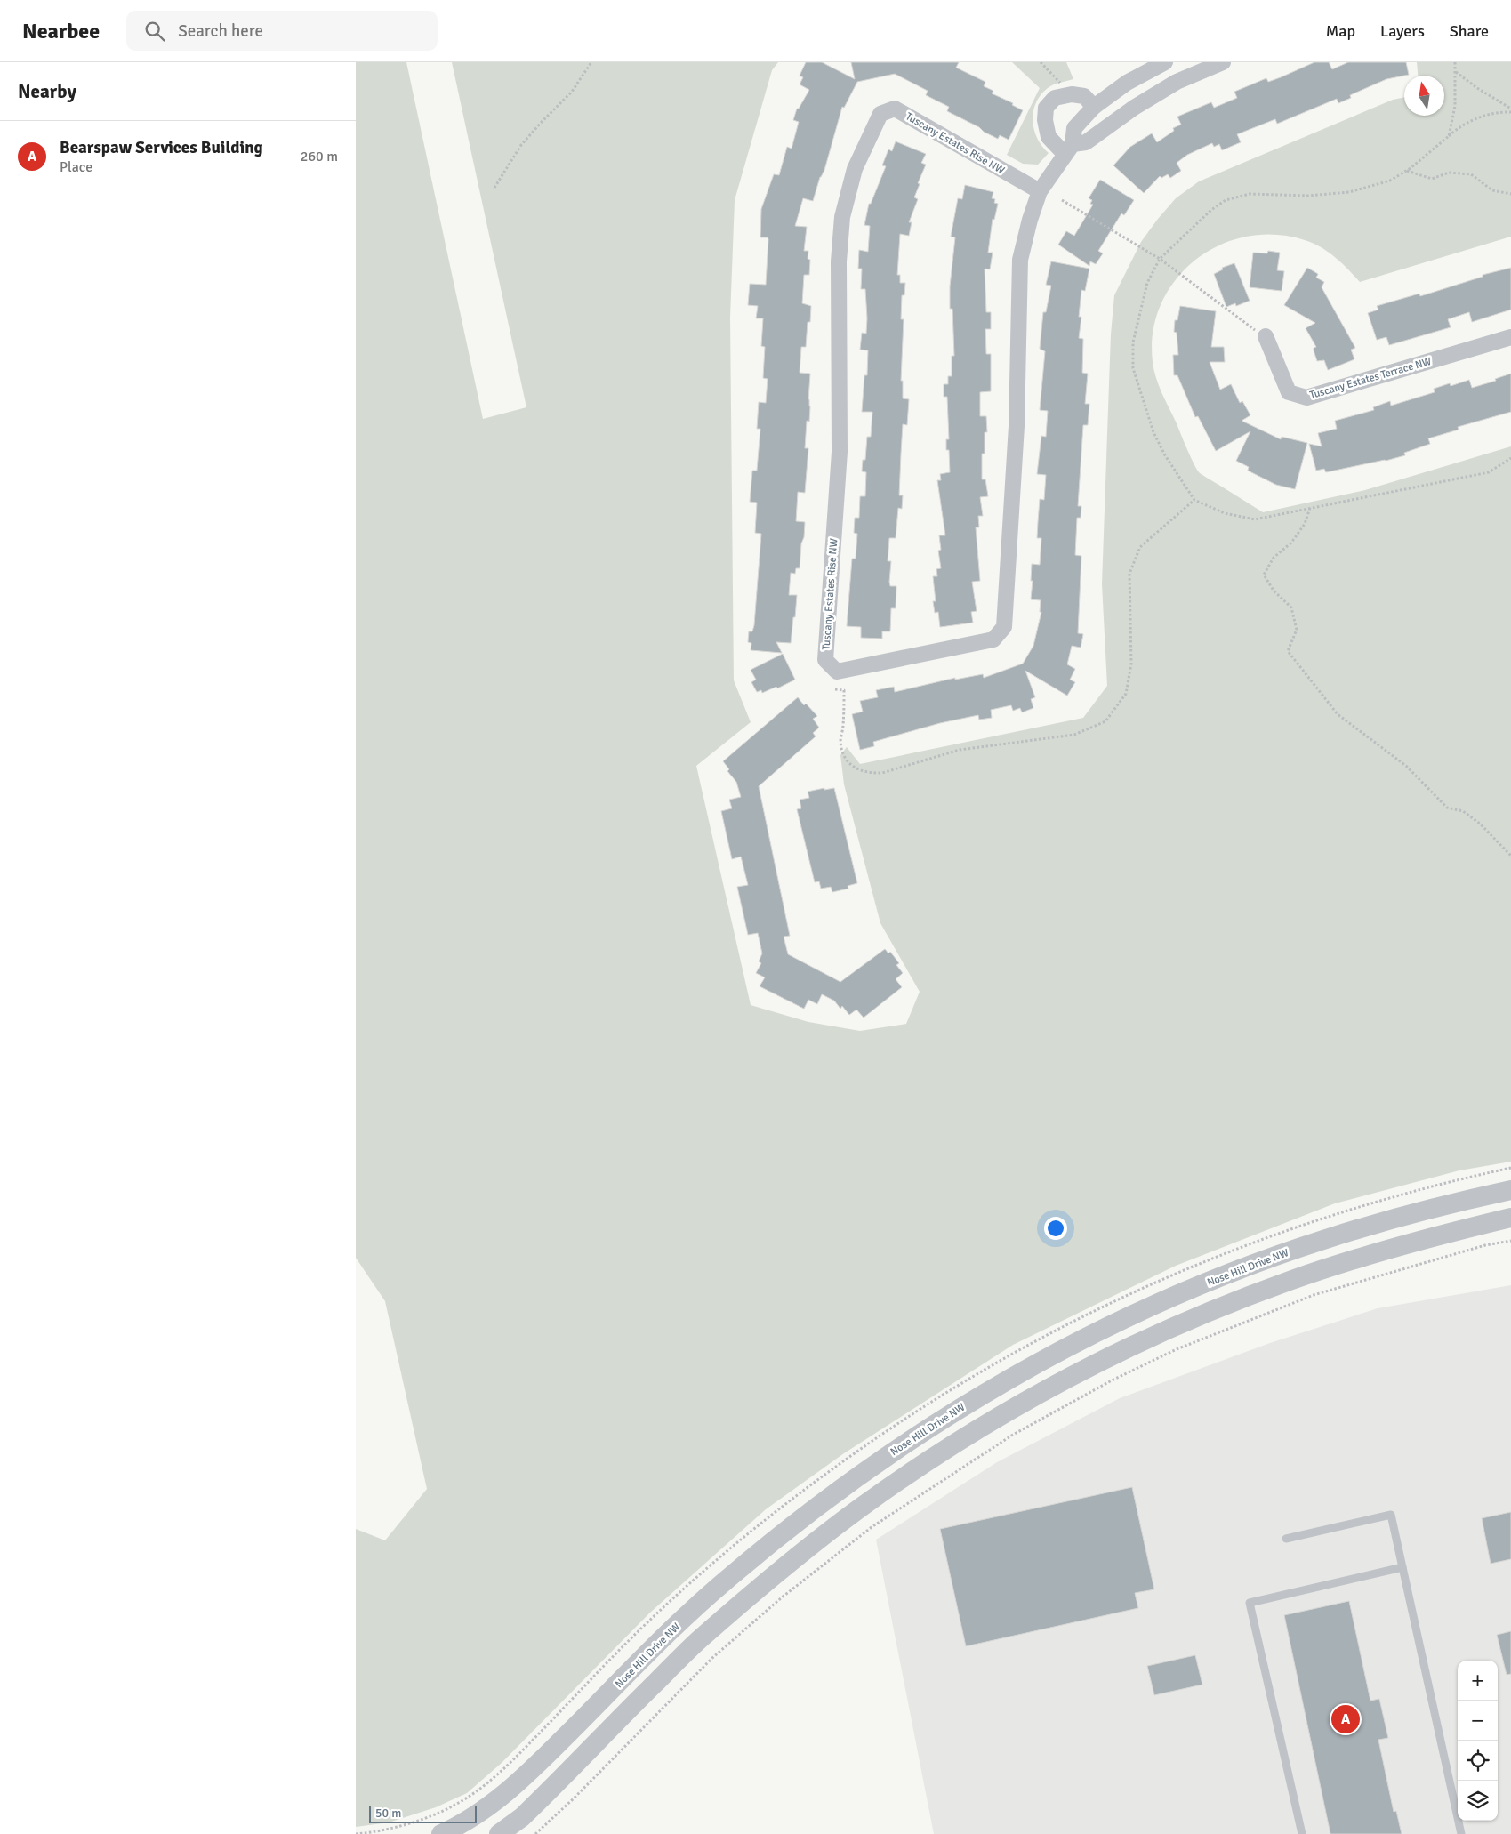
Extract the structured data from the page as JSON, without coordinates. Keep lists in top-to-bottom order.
{
  "streets": {
    "street": ["Tuscany Estates Rise NW", "Tuscany Estates Terrace NW", "Nose Hill Drive NW"]
  },
  "scale_bar": "50 m",
  "north": "top",
  "page": {
    "header": "Nearbee",
    "search": "Search here",
    "nav": ["Map", "Layers", "Share"],
    "heading": "Nearby",
    "list": [
      {
        "mark": "A",
        "name": "Bearspaw Services Building",
        "note": "Place",
        "value": "260 m"
      }
    ],
    "map_buttons": ["+", "−"],
    "pins": "A",
    "scale": "50 m"
  }
}
